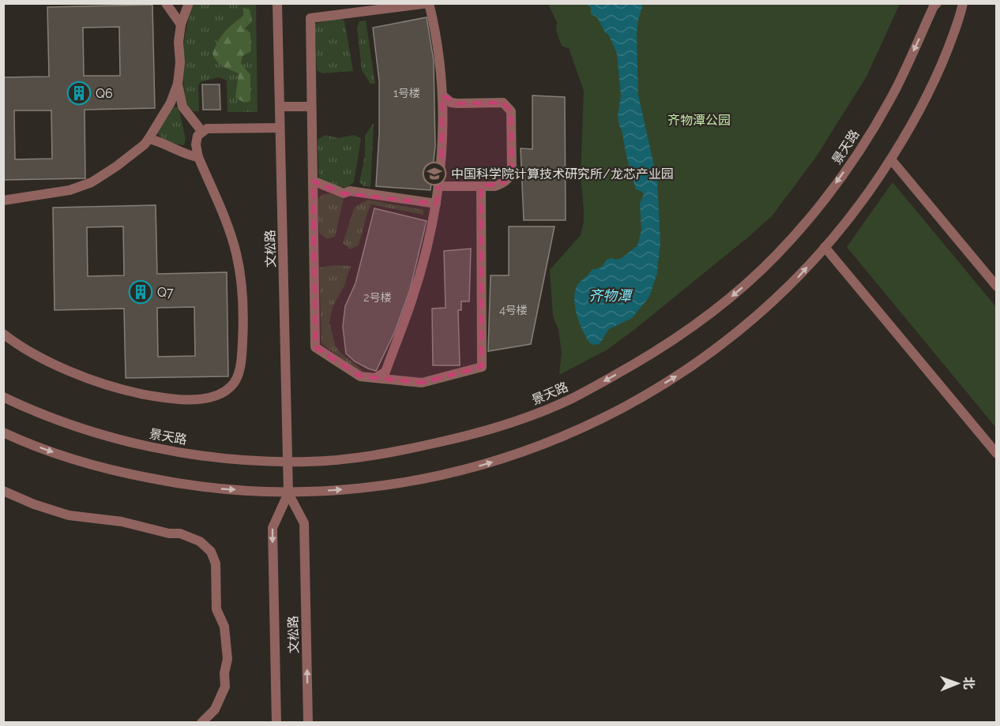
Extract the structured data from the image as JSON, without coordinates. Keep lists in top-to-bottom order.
{
  "streets": {
    "street": ["景天路", "文松路"]
  },
  "crossings": [
    ["景天路", "文松路"]
  ],
  "water": ["齐物潭"],
  "parks": ["齐物潭公园"],
  "places": {
    "building": ["Q6", "Q7"],
    "school or university": ["中国科学院计算技术研究所/龙芯产业园"]
  },
  "house_numbers": ["1号楼", "2号楼", "4号楼"],
  "north": "right"
}
